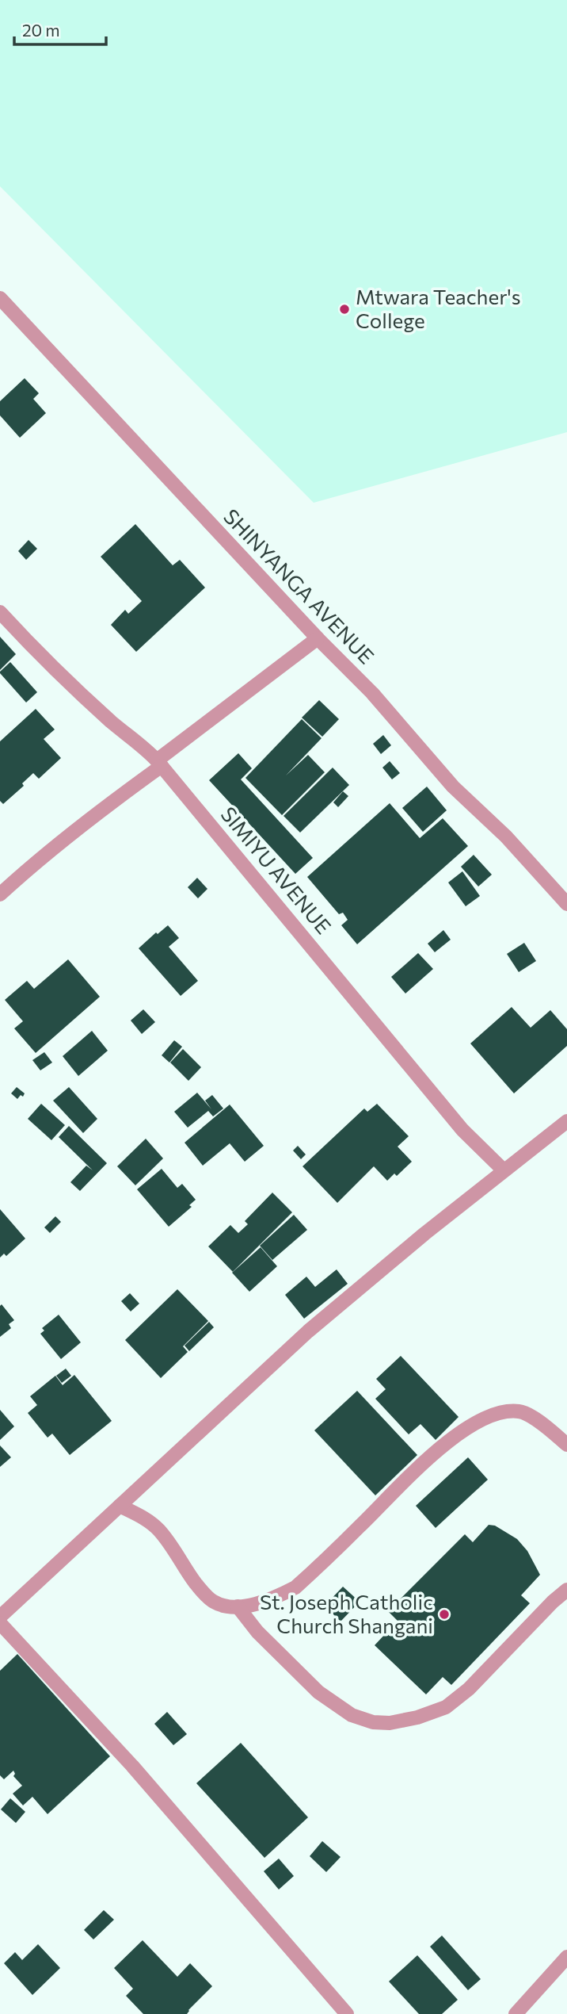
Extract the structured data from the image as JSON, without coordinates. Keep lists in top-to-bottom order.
{
  "streets": {
    "street": ["SHINYANGA AVENUE", "SIMIYU AVENUE"]
  },
  "places": ["Mtwara Teacher's College", "St. Joseph Catholic Church Shangani"],
  "scale_bar": "20 m"
}
